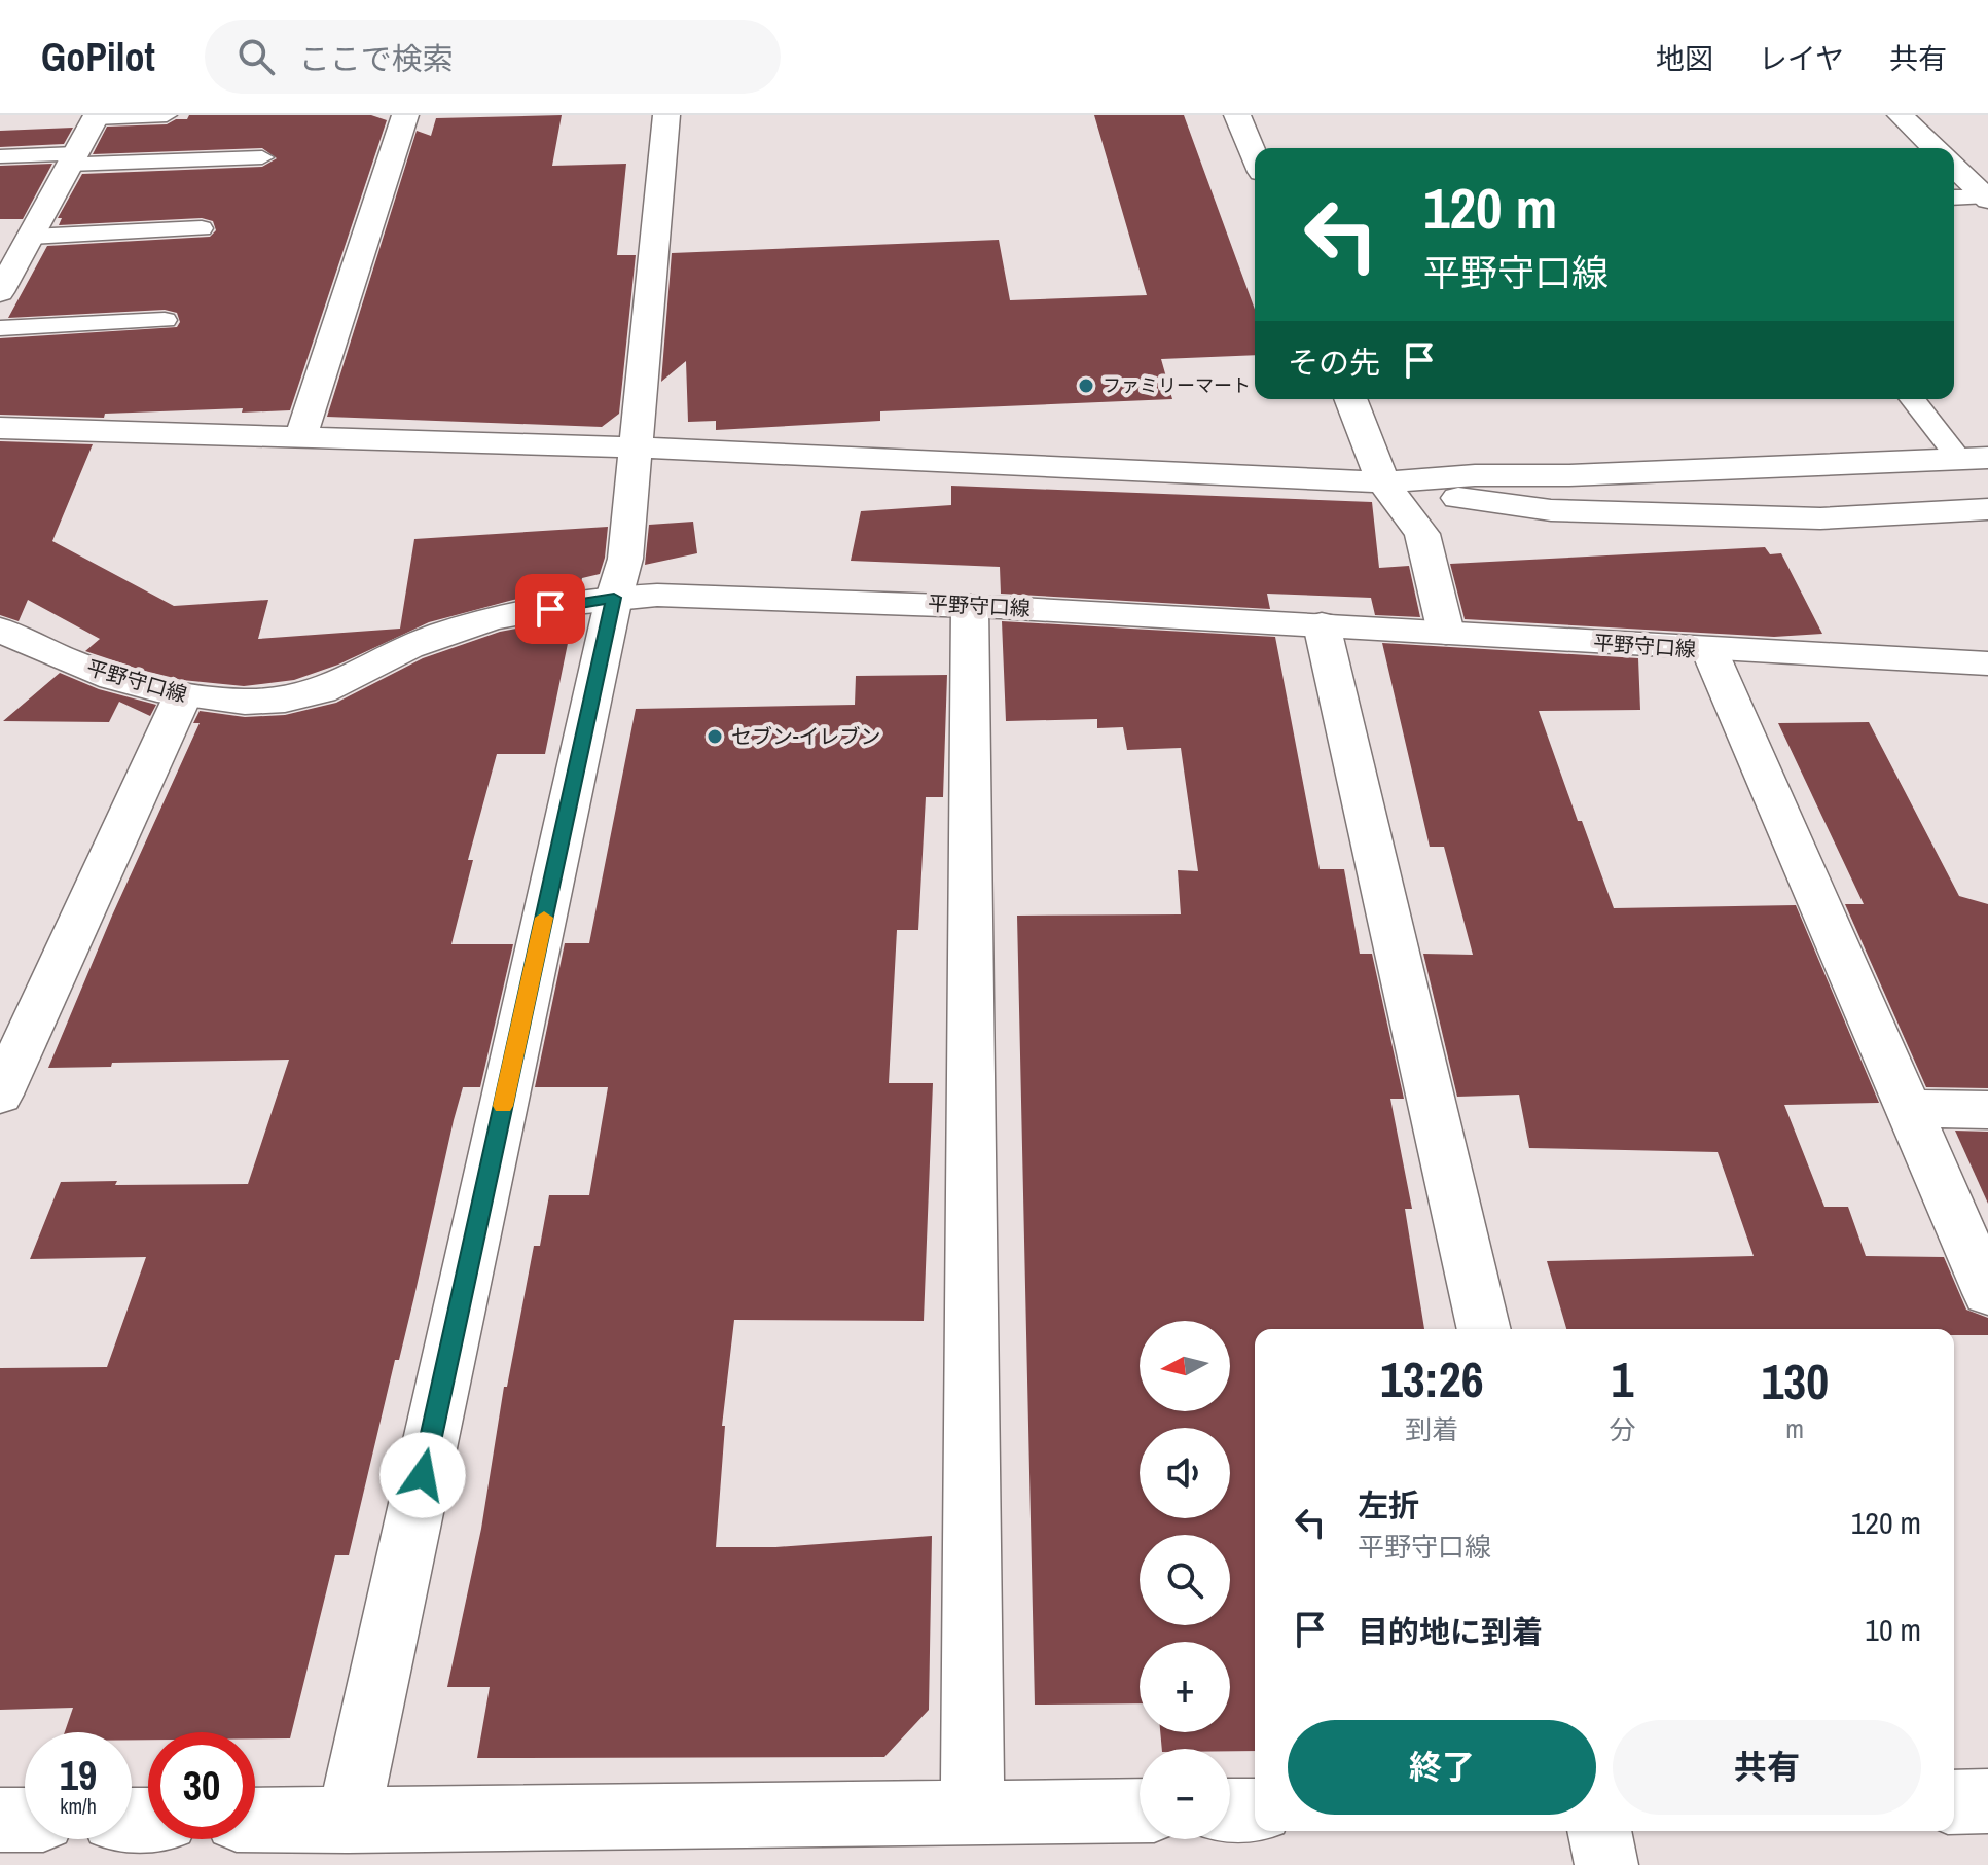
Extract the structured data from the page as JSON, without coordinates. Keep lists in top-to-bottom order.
{
  "streets": {
    "street": ["平野守口線"]
  },
  "places": ["ファミリーマート", "セブン-イレブン"],
  "north": "left",
  "page": {
    "header": "GoPilot",
    "search": "ここで検索",
    "nav": ["地図", "レイヤ", "共有"],
    "turn": ["120 m", "平野守口線"],
    "then": "その先",
    "map_buttons": ["+", "−"],
    "eta": [
      "13:26",
      "到着",
      "1",
      "分",
      "130",
      "m"
    ],
    "list": [
      {
        "name": "左折",
        "note": "平野守口線",
        "value": "120 m"
      },
      {
        "name": "目的地に到着",
        "value": "10 m"
      }
    ],
    "buttons": ["終了", "共有"],
    "speed": "19 km/h",
    "limit": "30"
  }
}
